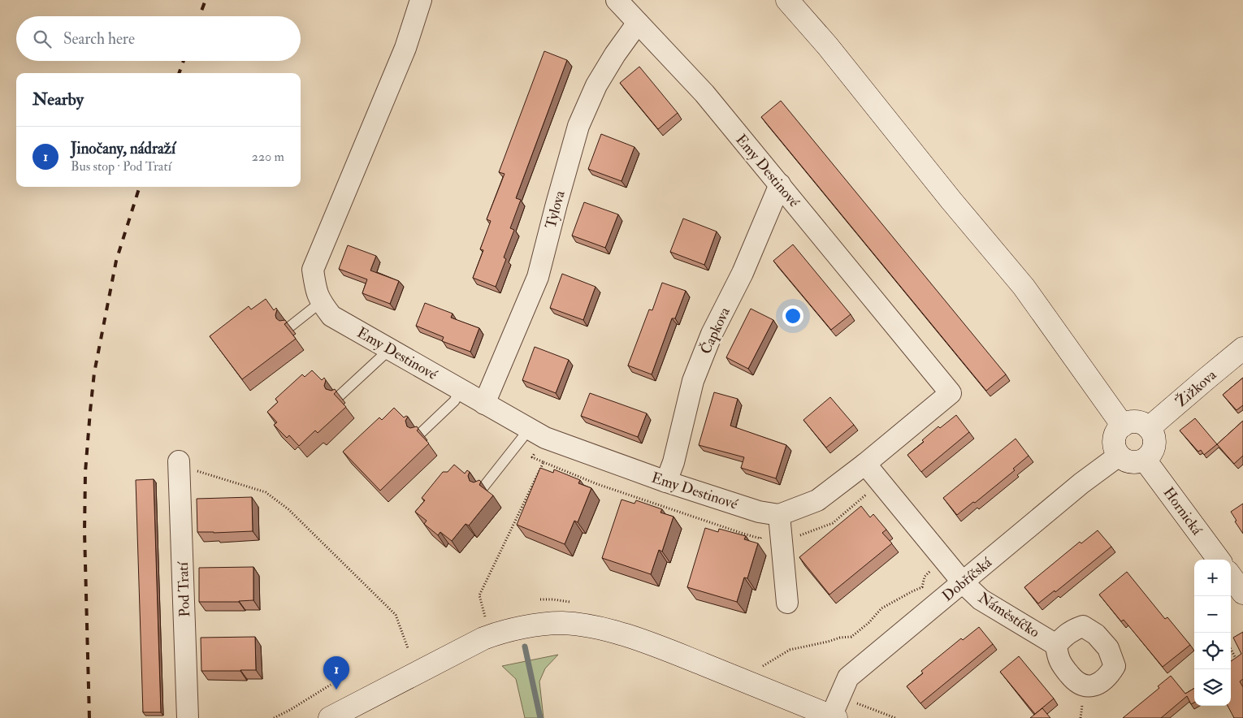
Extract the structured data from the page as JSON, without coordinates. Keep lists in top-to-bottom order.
{
  "streets": {
    "street": [
      "Emy Destinové",
      "Tylova",
      "Čapkova",
      "Žižkova",
      "Hornická",
      "Dobříčská",
      "Pod Tratí",
      "Náměstíčko"
    ]
  },
  "crossings": [
    ["Emy Destinové", "Tylova"],
    ["Emy Destinové", "Čapkova"],
    ["Žižkova", "Hornická"],
    ["Žižkova", "Dobříčská"],
    ["Hornická", "Dobříčská"],
    ["Dobříčská", "Náměstíčko"]
  ],
  "page": {
    "search": "Search here",
    "heading": "Nearby",
    "list": [
      {
        "mark": "1",
        "name": "Jinočany, nádraží",
        "note": "Bus stop · Pod Tratí",
        "value": "220 m"
      }
    ],
    "map_buttons": ["+", "−"],
    "pins": "1"
  }
}
